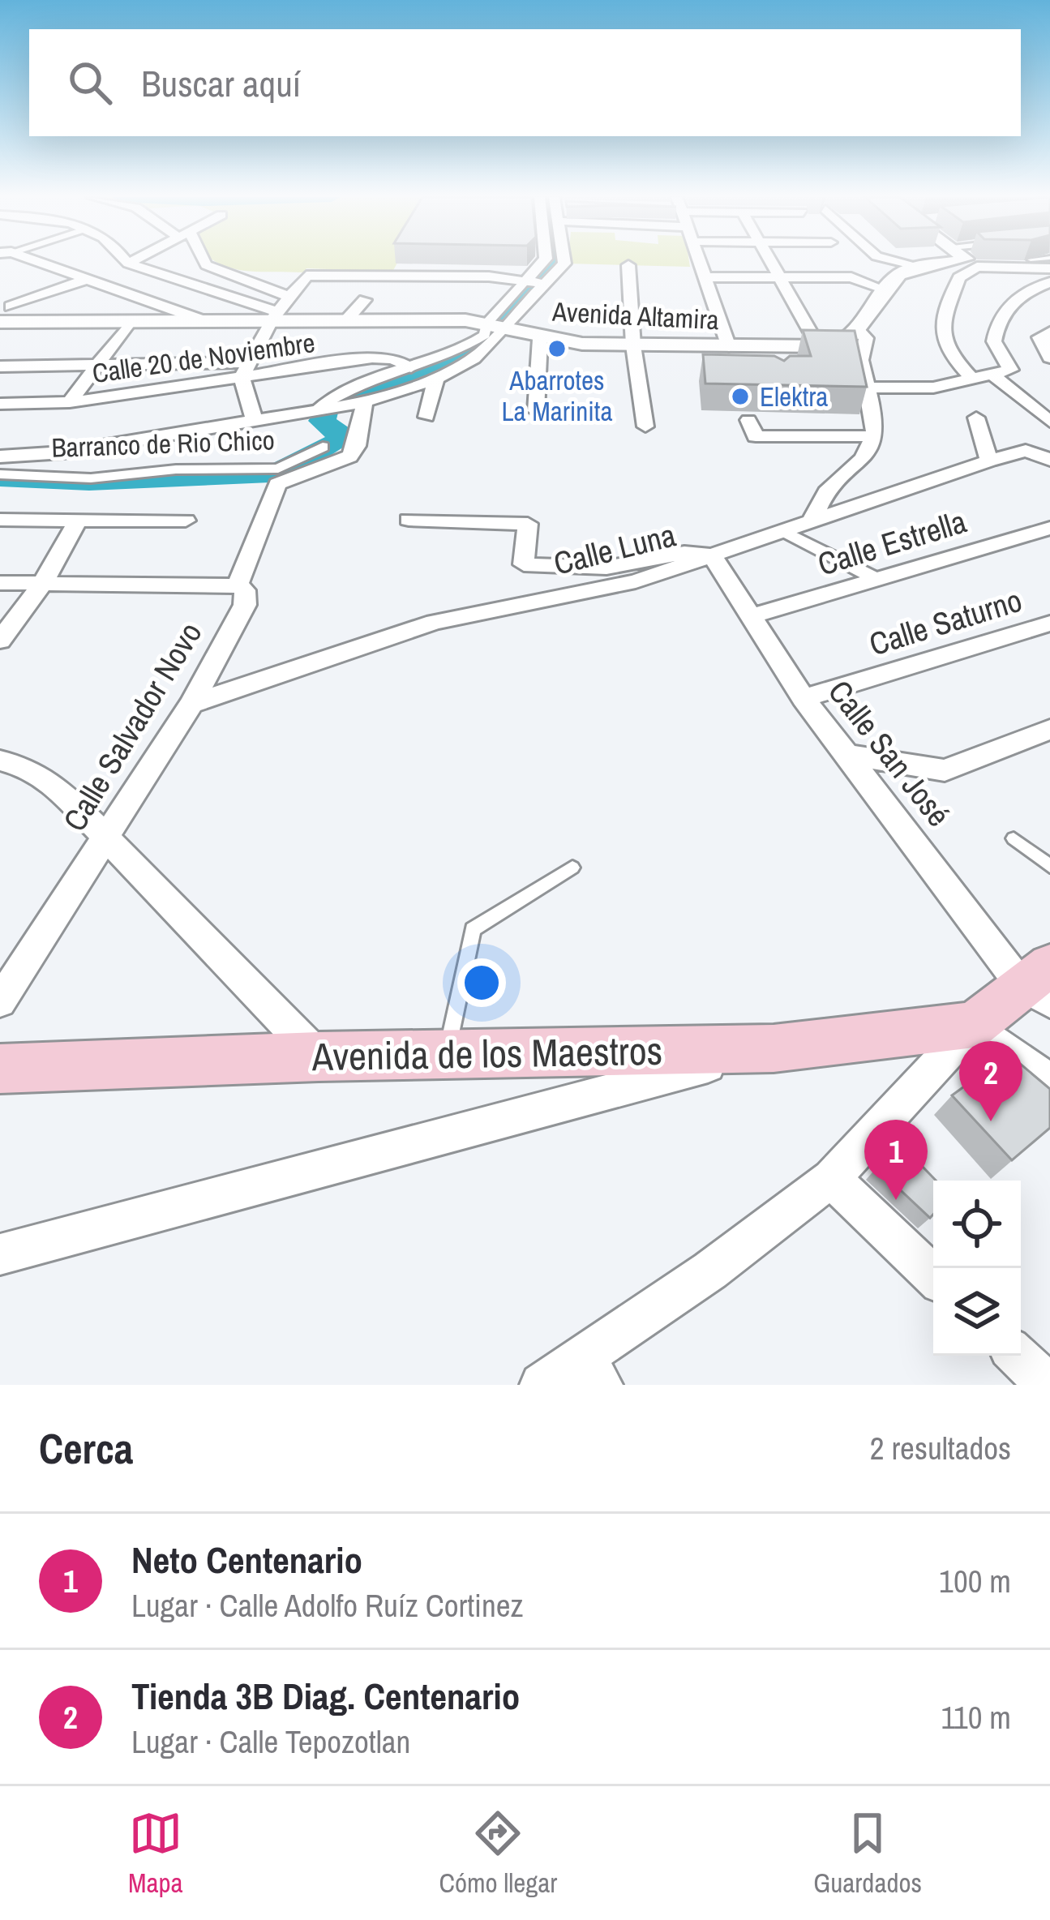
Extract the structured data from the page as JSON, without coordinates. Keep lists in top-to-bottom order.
{
  "streets": {
    "main road": ["Avenida de los Maestros"],
    "street": [
      "Avenida Altamira",
      "Calle 20 de Noviembre",
      "Barranco de Rio Chico",
      "Calle Estrella",
      "Calle Luna",
      "Calle Saturno",
      "Calle Salvador Novo",
      "Calle San José"
    ]
  },
  "crossings": [
    ["Barranco de Rio Chico", "Calle Salvador Novo"],
    ["Calle Estrella", "Calle San José"],
    ["Calle Luna", "Calle Salvador Novo"],
    ["Calle Luna", "Calle San José"],
    ["Calle Saturno", "Calle San José"]
  ],
  "places": ["Abarrotes La Marinita", "Elektra"],
  "page": {
    "search": "Buscar aquí",
    "pins": ["2", "1"],
    "heading": ["Cerca", "2 resultados"],
    "list": [
      {
        "mark": "1",
        "name": "Neto Centenario",
        "note": "Lugar · Calle Adolfo Ruíz Cortinez",
        "value": "100 m"
      },
      {
        "mark": "2",
        "name": "Tienda 3B Diag. Centenario",
        "note": "Lugar · Calle Tepozotlan",
        "value": "110 m"
      }
    ],
    "nav": ["Mapa", "Cómo llegar", "Guardados"]
  }
}
